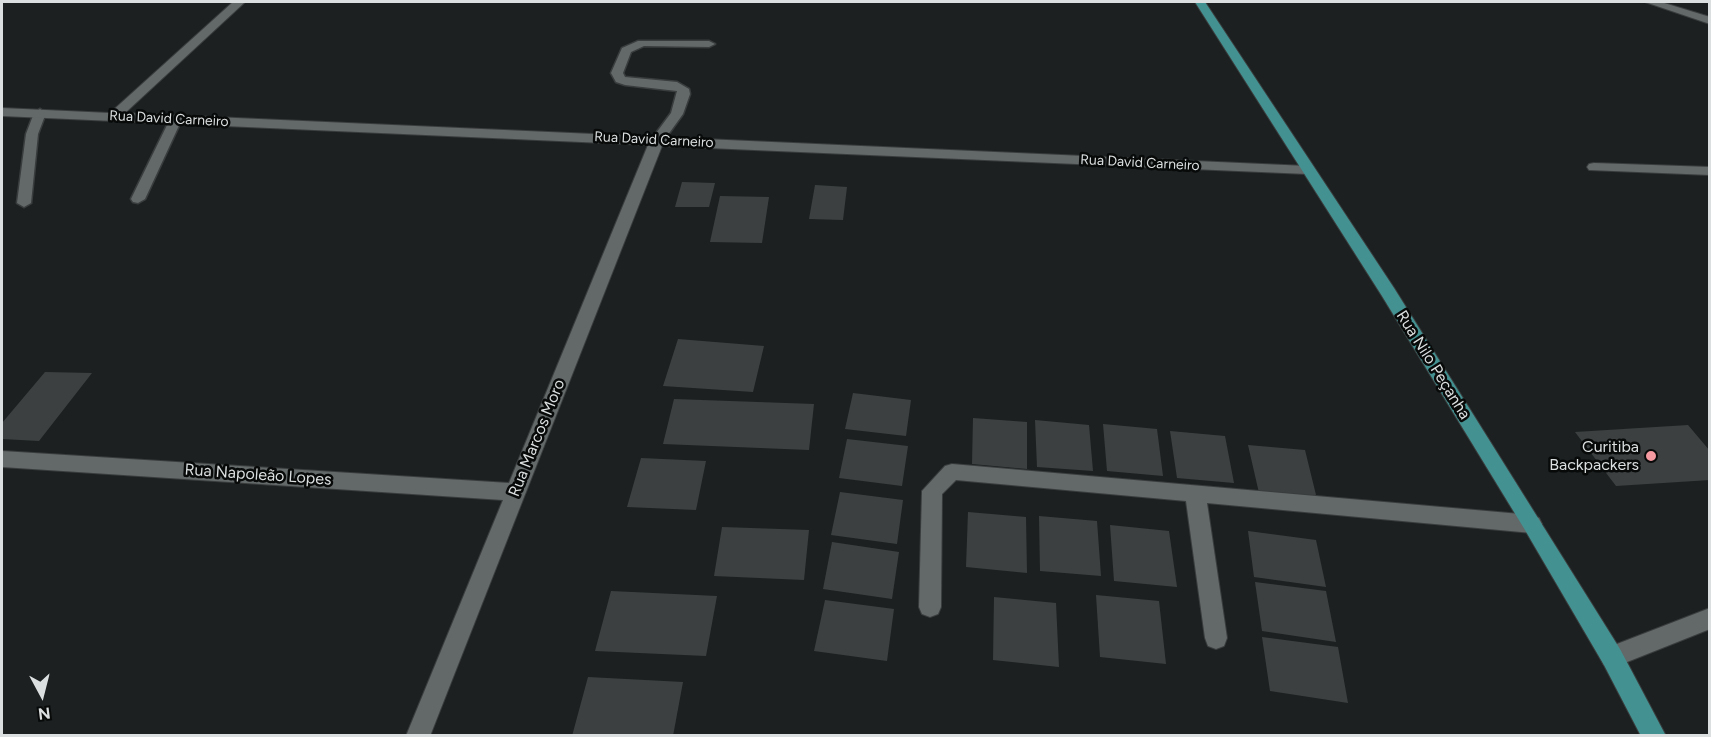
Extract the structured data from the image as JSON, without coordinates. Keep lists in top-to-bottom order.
{
  "streets": {
    "main road": ["Rua Nilo Peçanha"],
    "street": ["Rua David Carneiro", "Rua Marcos Moro", "Rua Napoleão Lopes"]
  },
  "crossings": [
    ["Rua David Carneiro", "Rua Nilo Peçanha"],
    ["Rua David Carneiro", "Rua Marcos Moro"],
    ["Rua Marcos Moro", "Rua Napoleão Lopes"]
  ],
  "places": ["Curitiba Backpackers"],
  "north": "bottom"
}
